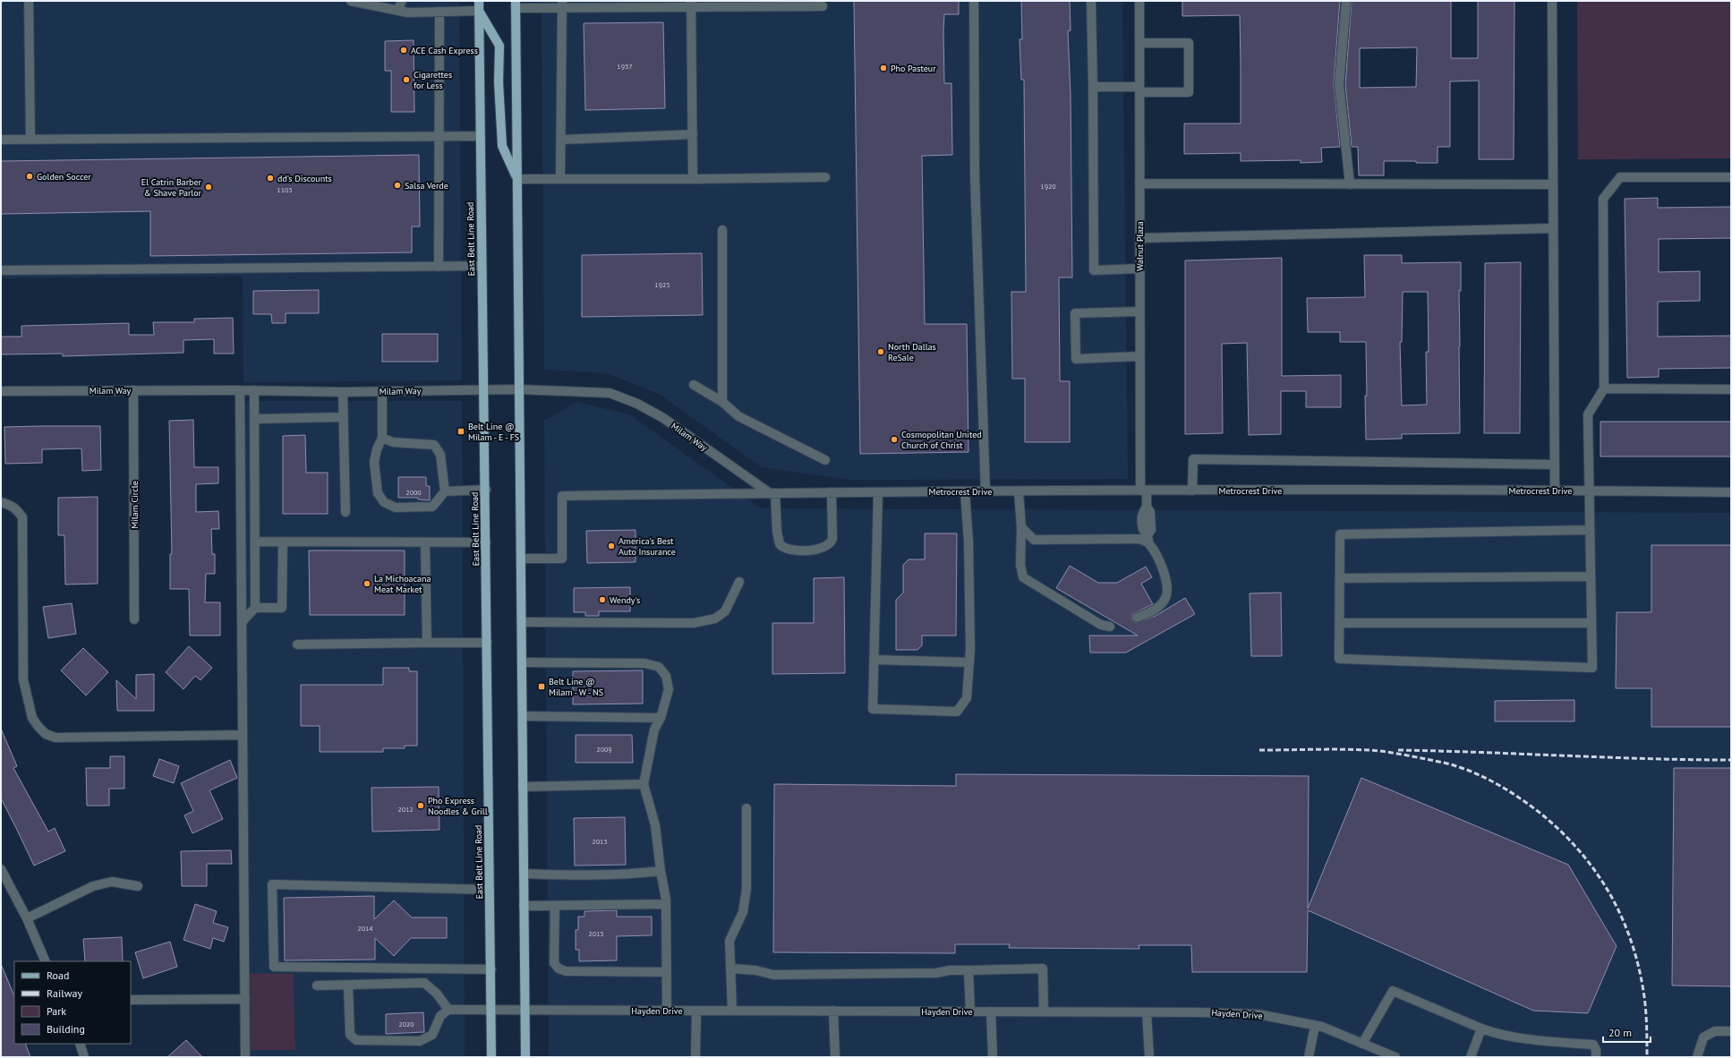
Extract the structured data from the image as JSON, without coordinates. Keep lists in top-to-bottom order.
{
  "streets": {
    "main road": ["East Belt Line Road"],
    "street": [
      "Walnut Plaza",
      "Milam Way",
      "Metrocrest Drive",
      "Milam Circle",
      "Hayden Drive"
    ]
  },
  "crossings": [
    ["East Belt Line Road", "Milam Way"],
    ["East Belt Line Road", "Hayden Drive"],
    ["Walnut Plaza", "Metrocrest Drive"],
    ["Milam Way", "Metrocrest Drive"],
    ["Milam Way", "Milam Circle"]
  ],
  "places": {
    "other": [
      "ACE Cash Express",
      "Pho Pasteur",
      "Cigarettes for Less",
      "Golden Soccer",
      "dd's Discounts",
      "Salsa Verde",
      "El Catrin Barber & Shave Parlor",
      "North Dallas ReSale",
      "Cosmopolitan United Church of Christ",
      "America's Best Auto Insurance",
      "La Michoacana Meat Market",
      "Wendy's",
      "Pho Express Noodles & Grill"
    ],
    "transit": ["Belt Line @ Milam - E - FS", "Belt Line @ Milam - W - NS"]
  },
  "house_numbers": [
    "1957",
    "1920",
    "1103",
    "1925",
    "2000",
    "2009",
    "2012",
    "2013",
    "2014",
    "2015",
    "2020"
  ],
  "legend": [
    "Road",
    "Railway",
    "Park",
    "Building"
  ],
  "scale_bar": "20 m"
}
